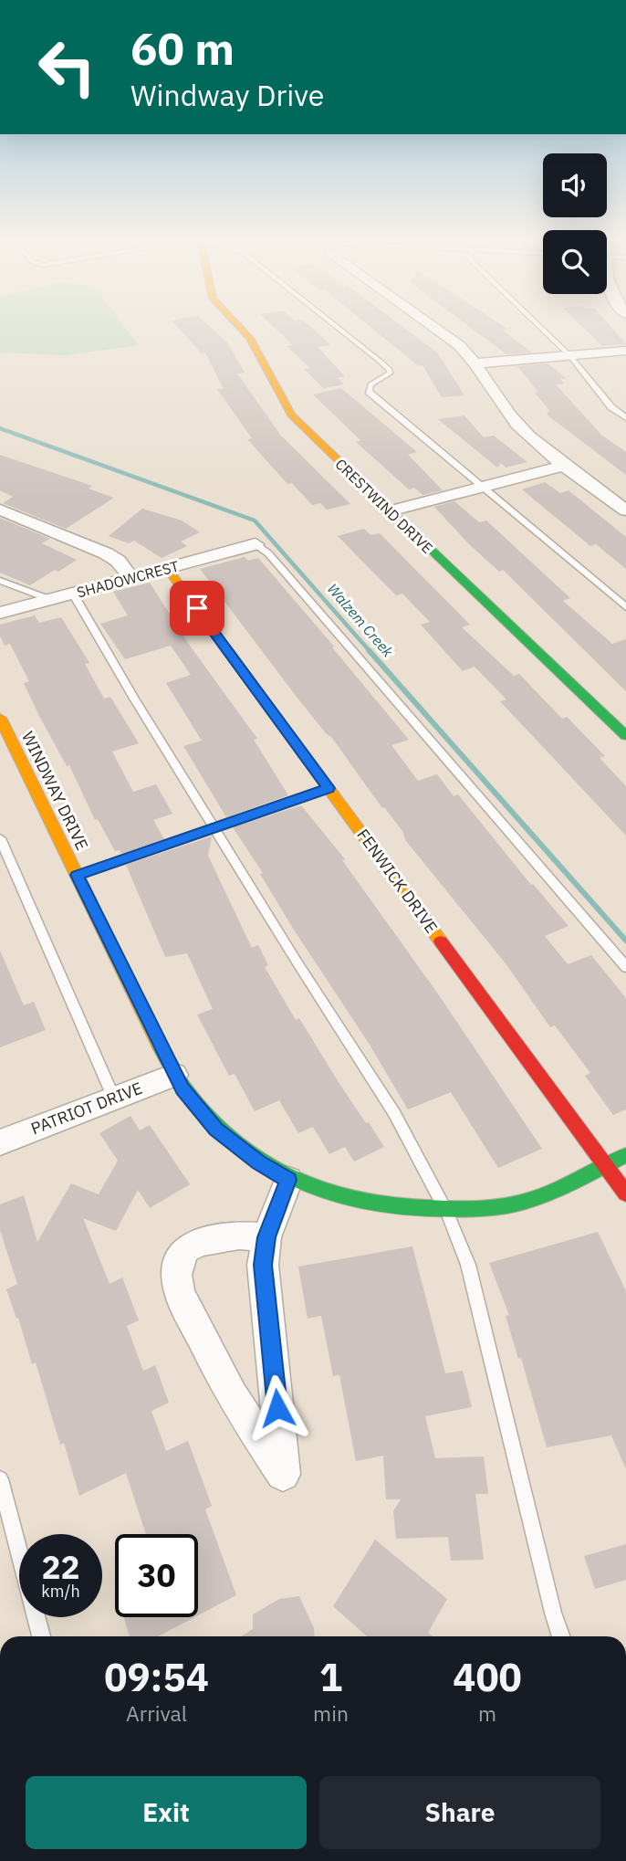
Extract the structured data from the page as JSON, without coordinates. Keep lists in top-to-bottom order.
{
  "streets": {
    "street": [
      "CRESTWIND DRIVE",
      "SHADOWCREST",
      "WINDWAY DRIVE",
      "FENWICK DRIVE",
      "PATRIOT DRIVE"
    ]
  },
  "crossings": [
    ["SHADOWCREST", "FENWICK DRIVE"],
    ["WINDWAY DRIVE", "FENWICK DRIVE"],
    ["WINDWAY DRIVE", "PATRIOT DRIVE"]
  ],
  "water": ["Walzem Creek"],
  "page": {
    "turn": ["60 m", "Windway Drive"],
    "speed": "22 km/h",
    "limit": "30",
    "eta": [
      "09:54",
      "Arrival",
      "1",
      "min",
      "400",
      "m"
    ],
    "buttons": ["Exit", "Share"]
  }
}
